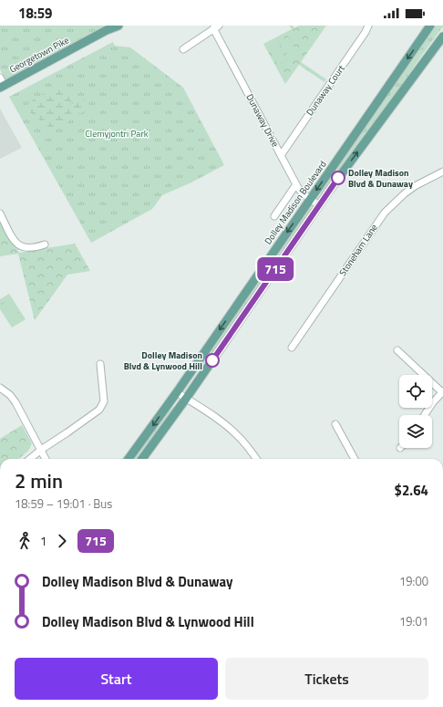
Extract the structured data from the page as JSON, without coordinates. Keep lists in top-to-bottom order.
{
  "streets": {
    "main road": ["Georgetown Pike", "Dolley Madison Boulevard"],
    "street": ["Dunaway Court", "Dunaway Drive", "Stoneham Lane"]
  },
  "crossings": [
    ["Dunaway Court", "Dunaway Drive"],
    ["Dunaway Drive", "Dolley Madison Boulevard"]
  ],
  "parks": ["Clemyjontri Park"],
  "places": ["Dolley Madison Blvd & Dunaway", "Dolley Madison Blvd & Lynwood Hill"],
  "lines": ["bus line 715"],
  "page": {
    "status": "18:59",
    "on_map": "715",
    "heading": ["2 min", "18:59 – 19:01 · Bus", "$2.64"],
    "legs": ["1", "715"],
    "list": [
      {
        "name": "Dolley Madison Blvd & Dunaway",
        "value": "19:00"
      },
      {
        "name": "Dolley Madison Blvd & Lynwood Hill",
        "value": "19:01"
      }
    ],
    "buttons": ["Start", "Tickets"]
  }
}
